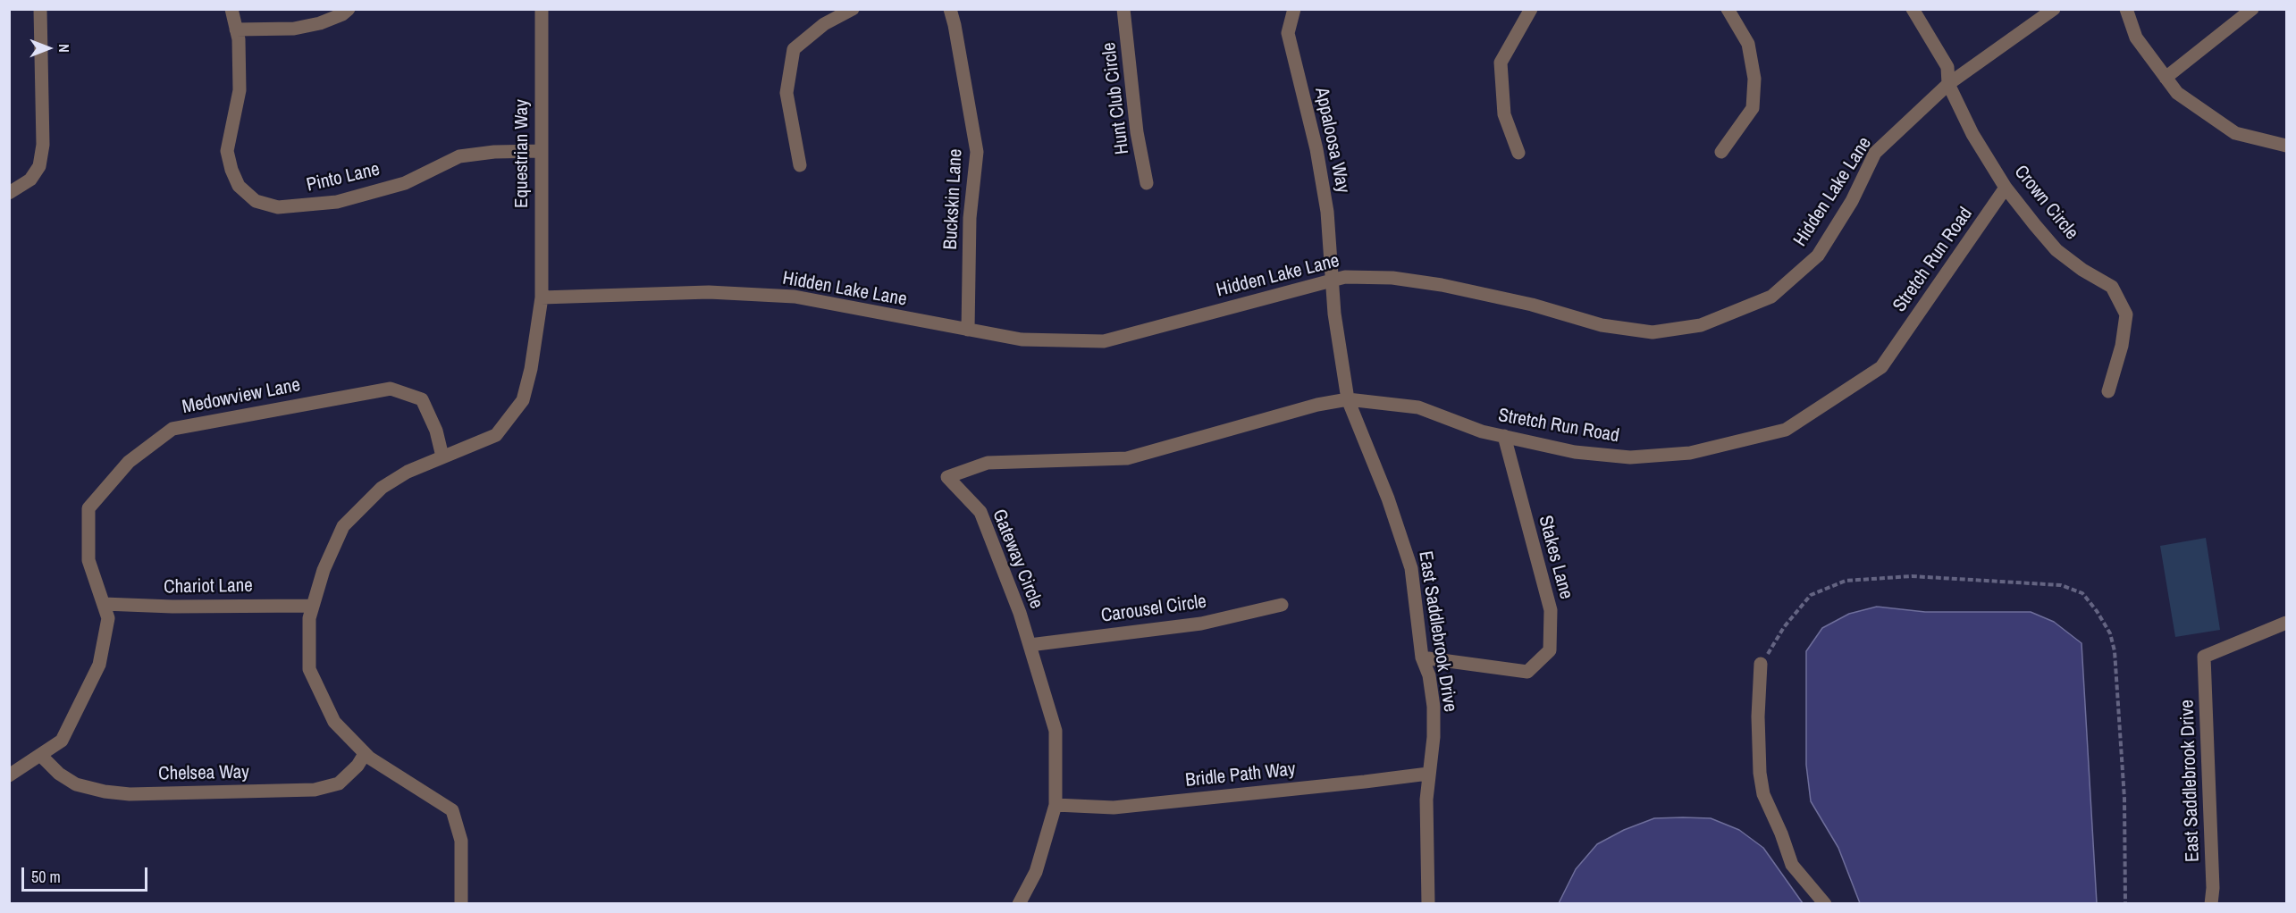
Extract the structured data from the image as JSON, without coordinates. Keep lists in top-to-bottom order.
{
  "streets": {
    "street": [
      "Hunt Club Circle",
      "Appaloosa Way",
      "Equestrian Way",
      "Pinto Lane",
      "Hidden Lake Lane",
      "Buckskin Lane",
      "Crown Circle",
      "Stretch Run Road",
      "Medowview Lane",
      "Stakes Lane",
      "Gateway Circle",
      "Chariot Lane",
      "Carousel Circle",
      "East Saddlebrook Drive",
      "Chelsea Way",
      "Bridle Path Way"
    ]
  },
  "crossings": [
    ["Appaloosa Way", "Hidden Lake Lane"],
    ["Appaloosa Way", "East Saddlebrook Drive"],
    ["Equestrian Way", "Pinto Lane"],
    ["Equestrian Way", "Hidden Lake Lane"],
    ["Equestrian Way", "Medowview Lane"],
    ["Equestrian Way", "Chariot Lane"],
    ["Equestrian Way", "Chelsea Way"],
    ["Hidden Lake Lane", "Buckskin Lane"],
    ["Hidden Lake Lane", "Crown Circle"],
    ["Hidden Lake Lane", "East Saddlebrook Drive"],
    ["Crown Circle", "Stretch Run Road"],
    ["Stretch Run Road", "Stakes Lane"],
    ["Stretch Run Road", "Gateway Circle"],
    ["Stretch Run Road", "East Saddlebrook Drive"],
    ["Medowview Lane", "Chariot Lane"],
    ["Medowview Lane", "Chelsea Way"],
    ["Stakes Lane", "East Saddlebrook Drive"],
    ["Gateway Circle", "Carousel Circle"],
    ["Gateway Circle", "East Saddlebrook Drive"],
    ["Gateway Circle", "Bridle Path Way"],
    ["East Saddlebrook Drive", "Bridle Path Way"]
  ],
  "scale_bar": "50 m",
  "north": "right"
}
